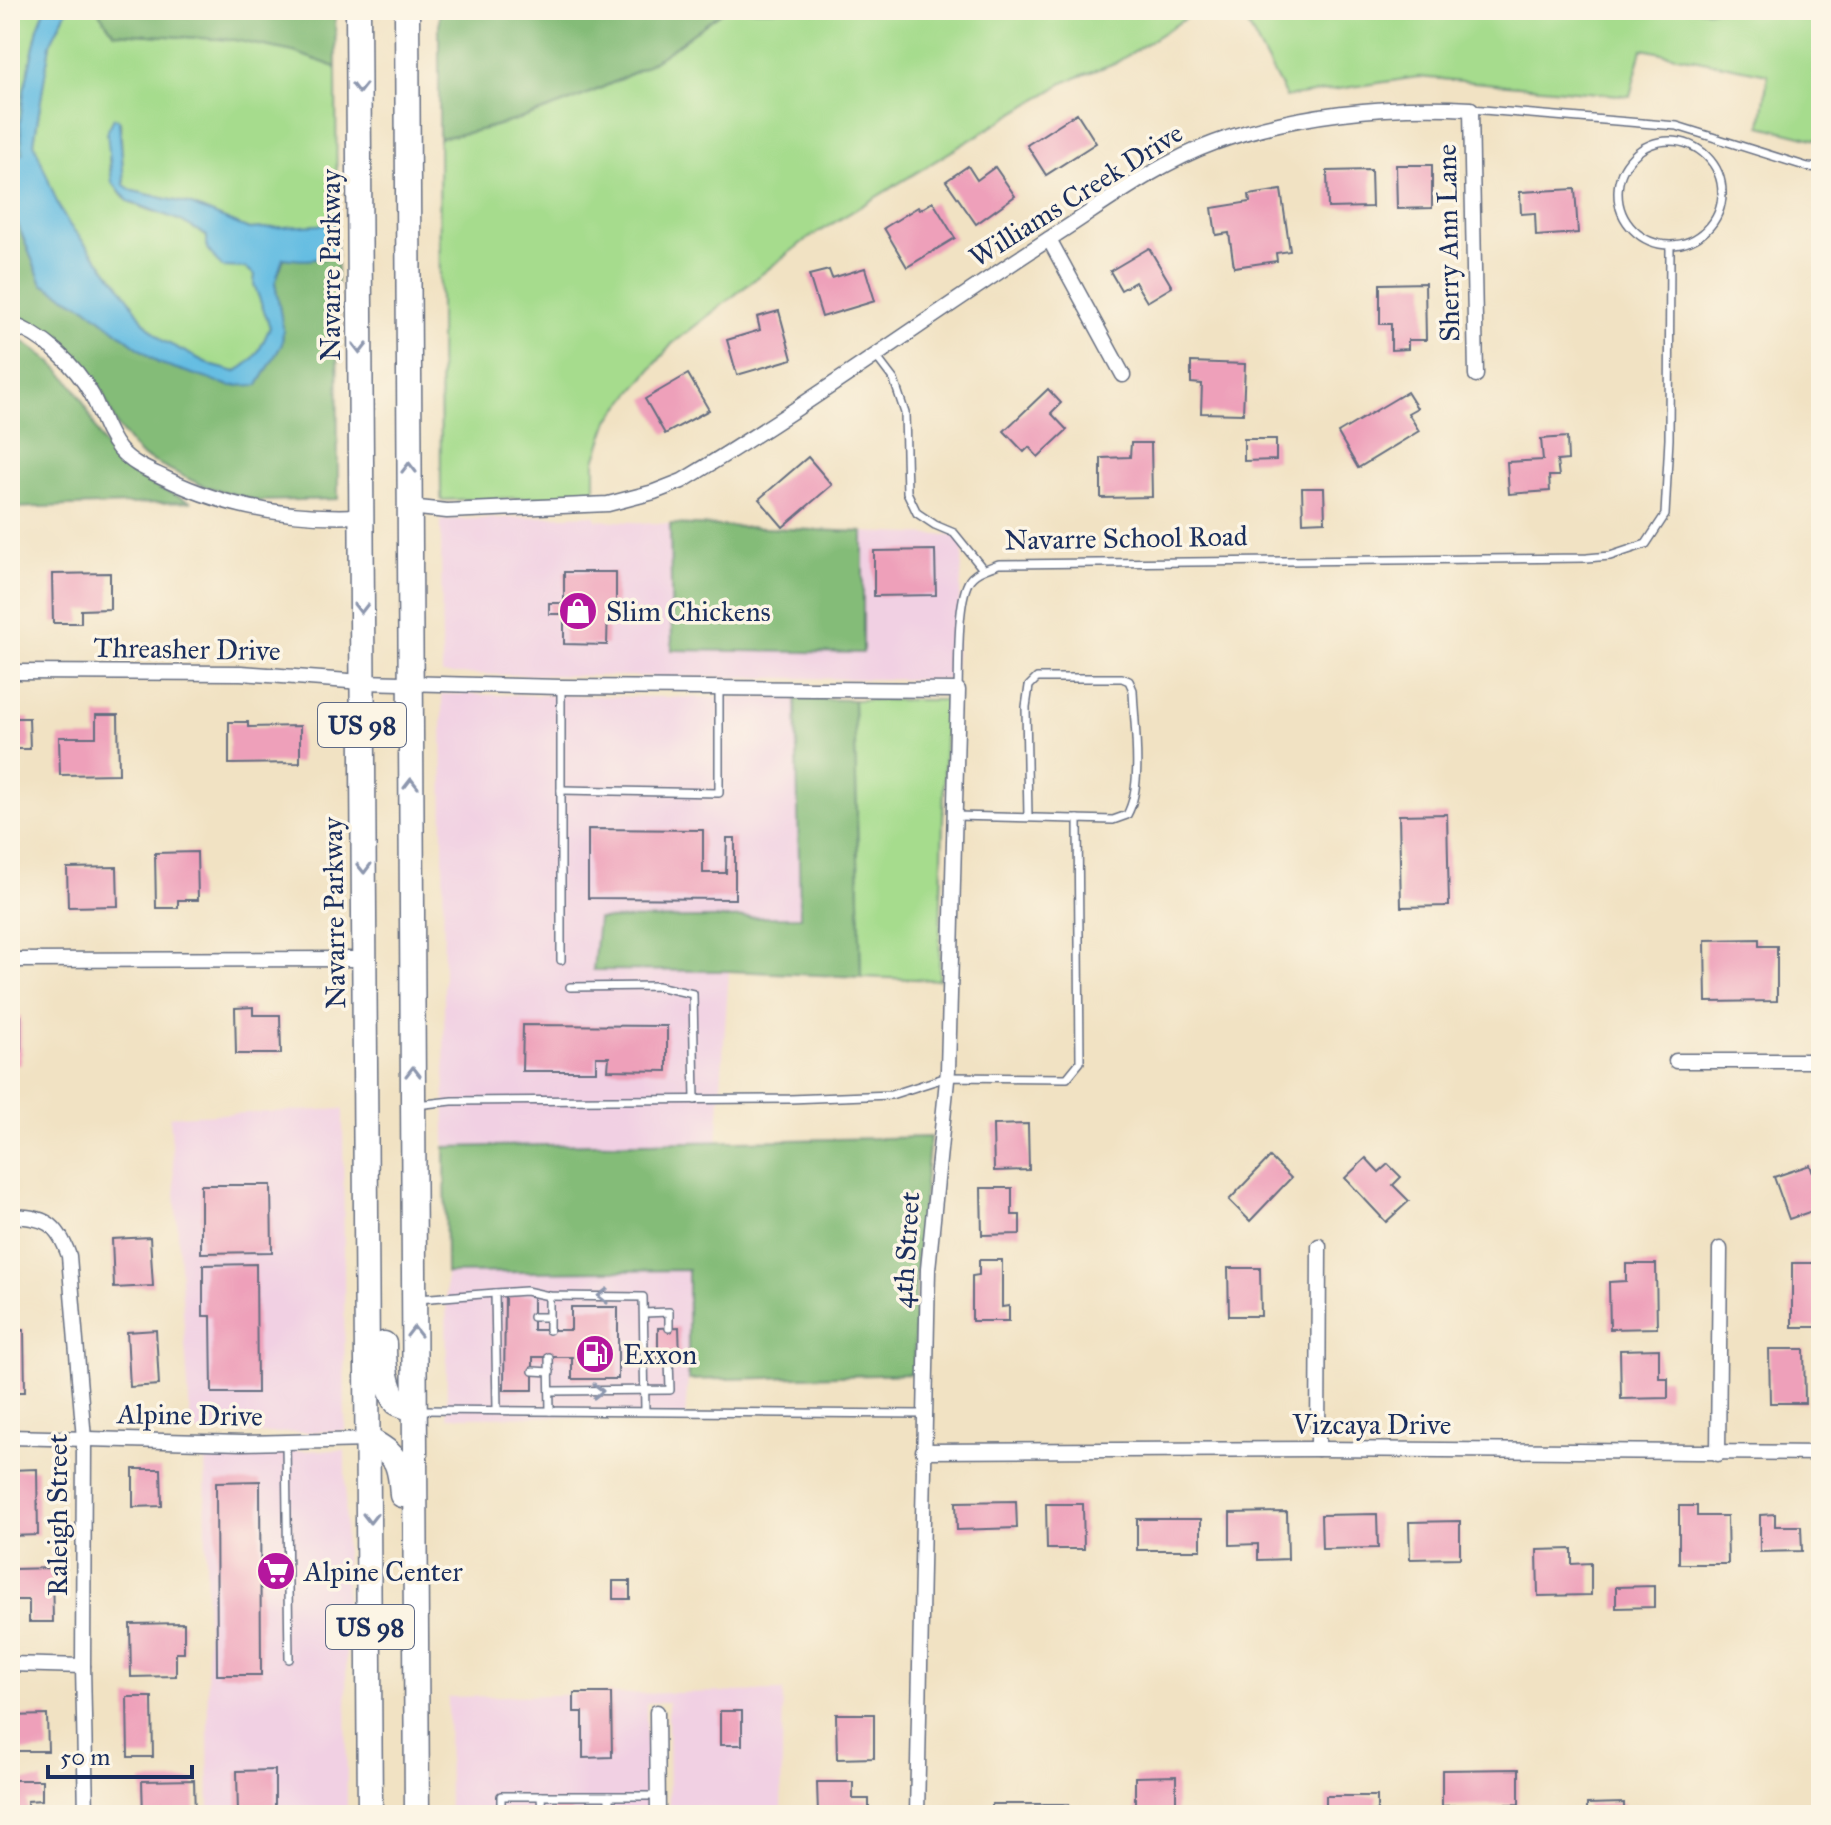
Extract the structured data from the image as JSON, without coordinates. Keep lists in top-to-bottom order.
{
  "streets": {
    "highway": ["Navarre Parkway", "US 98"],
    "street": [
      "Williams Creek Drive",
      "Sherry Ann Lane",
      "Threasher Drive",
      "4th Street",
      "Alpine Drive",
      "Vizcaya Drive",
      "Raleigh Street"
    ],
    "lane": ["Navarre School Road"]
  },
  "crossings": [
    ["Williams Creek Drive", "Sherry Ann Lane"],
    ["Williams Creek Drive", "US 98"],
    ["Navarre Parkway", "Threasher Drive"],
    ["Navarre Parkway", "Alpine Drive"],
    ["Navarre School Road", "4th Street"],
    ["4th Street", "Vizcaya Drive"],
    ["Alpine Drive", "Raleigh Street"]
  ],
  "places": {
    "shop": ["Slim Chickens"],
    "fuel station": ["Exxon"],
    "supermarket": ["Alpine Center"]
  },
  "scale_bar": "50 m"
}
